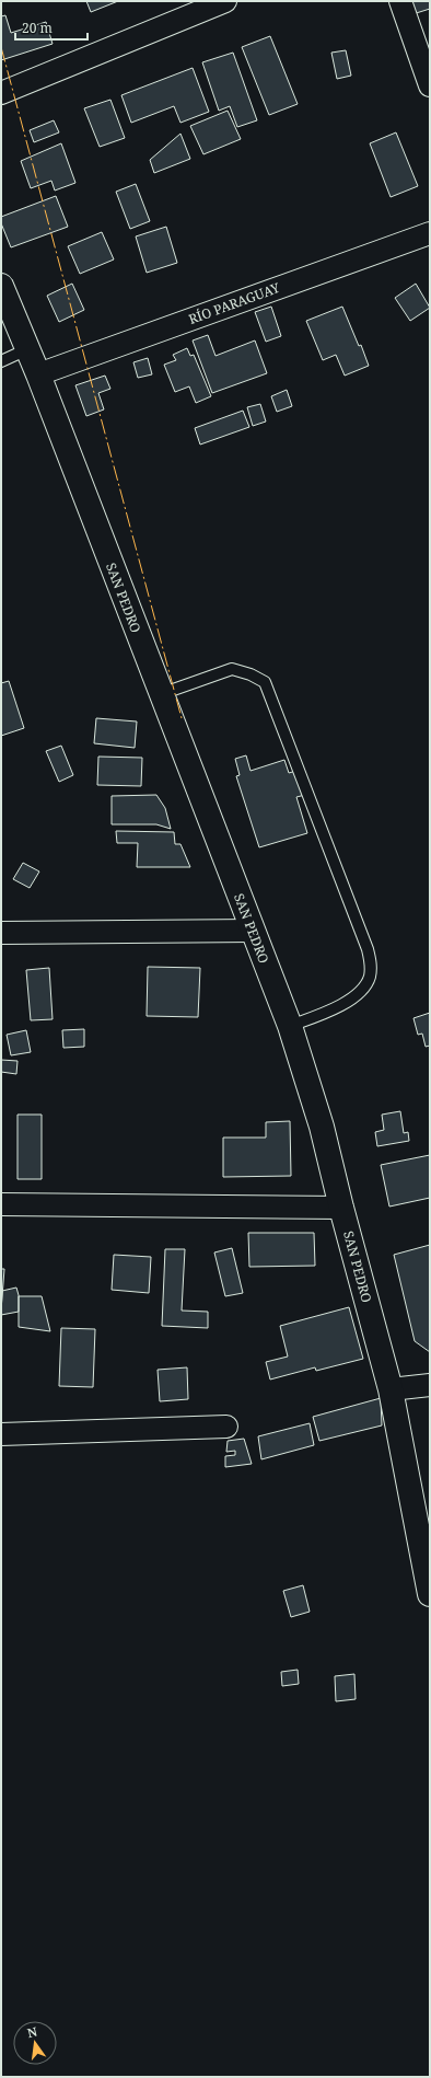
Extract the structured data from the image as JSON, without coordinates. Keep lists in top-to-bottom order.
{
  "streets": {
    "main road": ["SAN PEDRO"],
    "street": ["RÍO PARAGUAY"]
  },
  "crossings": [
    ["RÍO PARAGUAY", "SAN PEDRO"]
  ],
  "scale_bar": "20 m",
  "north": "top"
}
